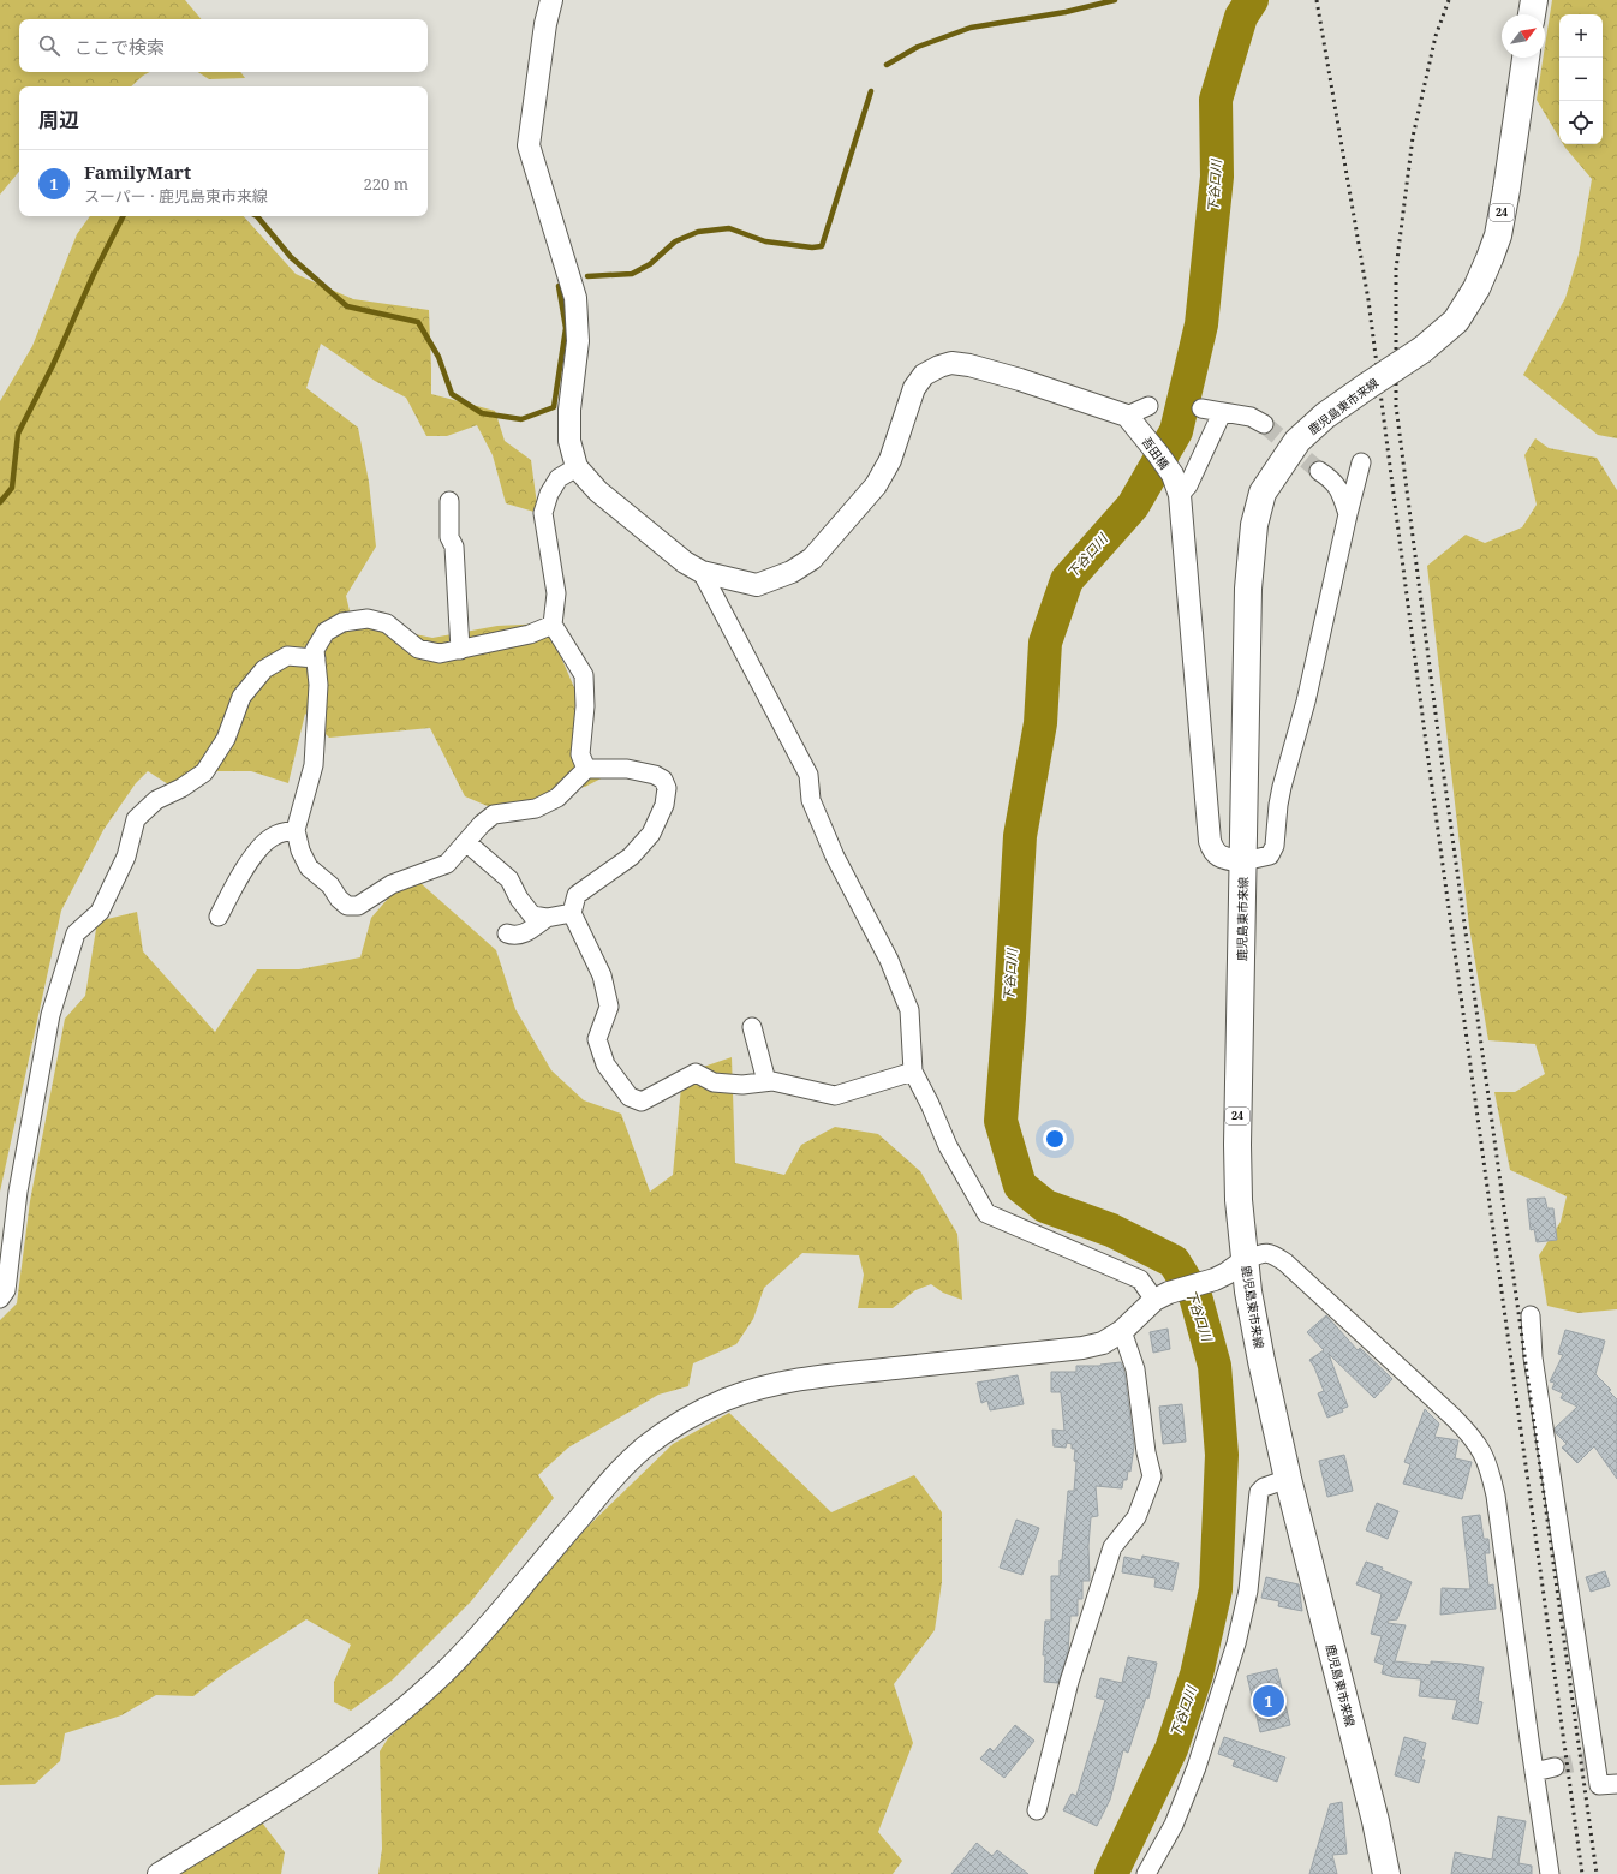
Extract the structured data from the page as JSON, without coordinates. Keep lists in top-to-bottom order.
{
  "streets": {
    "main road": ["24", "鹿児島東市来線"],
    "street": ["吾田橋"]
  },
  "crossings": [
    ["鹿児島東市来線", "吾田橋"]
  ],
  "water": ["下谷口川"],
  "north": "top right",
  "page": {
    "map_buttons": ["+", "−"],
    "search": "ここで検索",
    "heading": "周辺",
    "list": [
      {
        "mark": "1",
        "name": "FamilyMart",
        "note": "スーパー · 鹿児島東市来線",
        "value": "220 m"
      }
    ],
    "pins": "1"
  }
}
